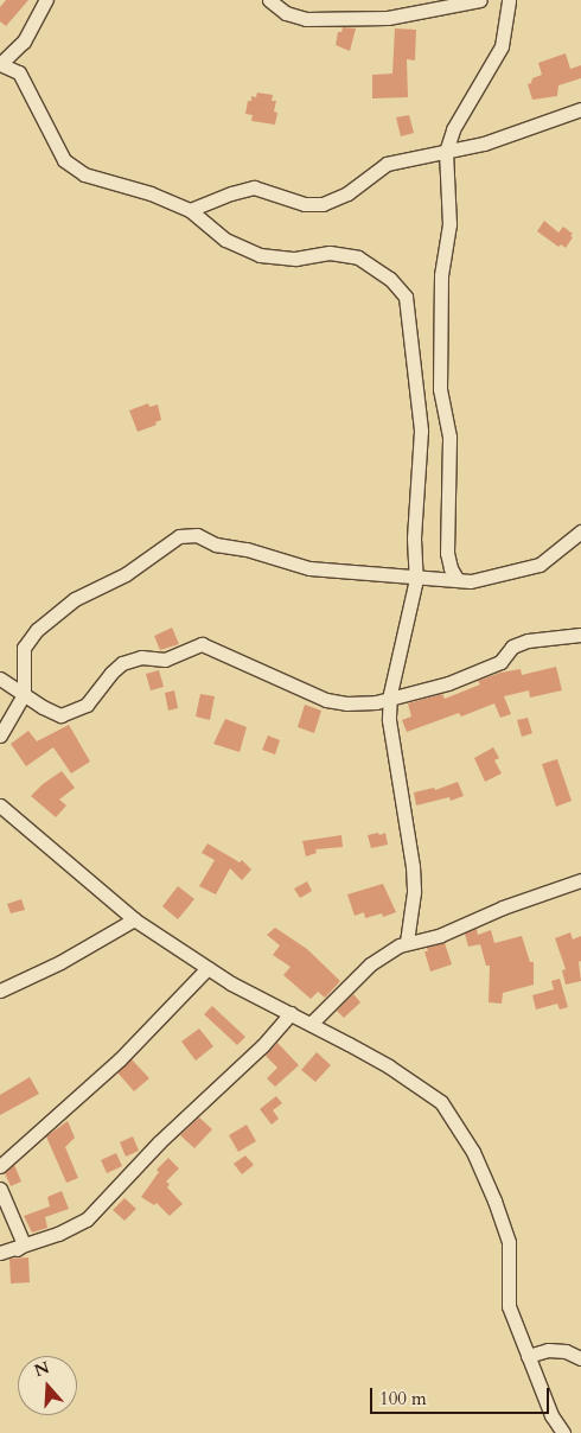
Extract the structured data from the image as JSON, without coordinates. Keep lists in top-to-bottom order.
{
  "scale_bar": "100 m",
  "north": "top"
}
